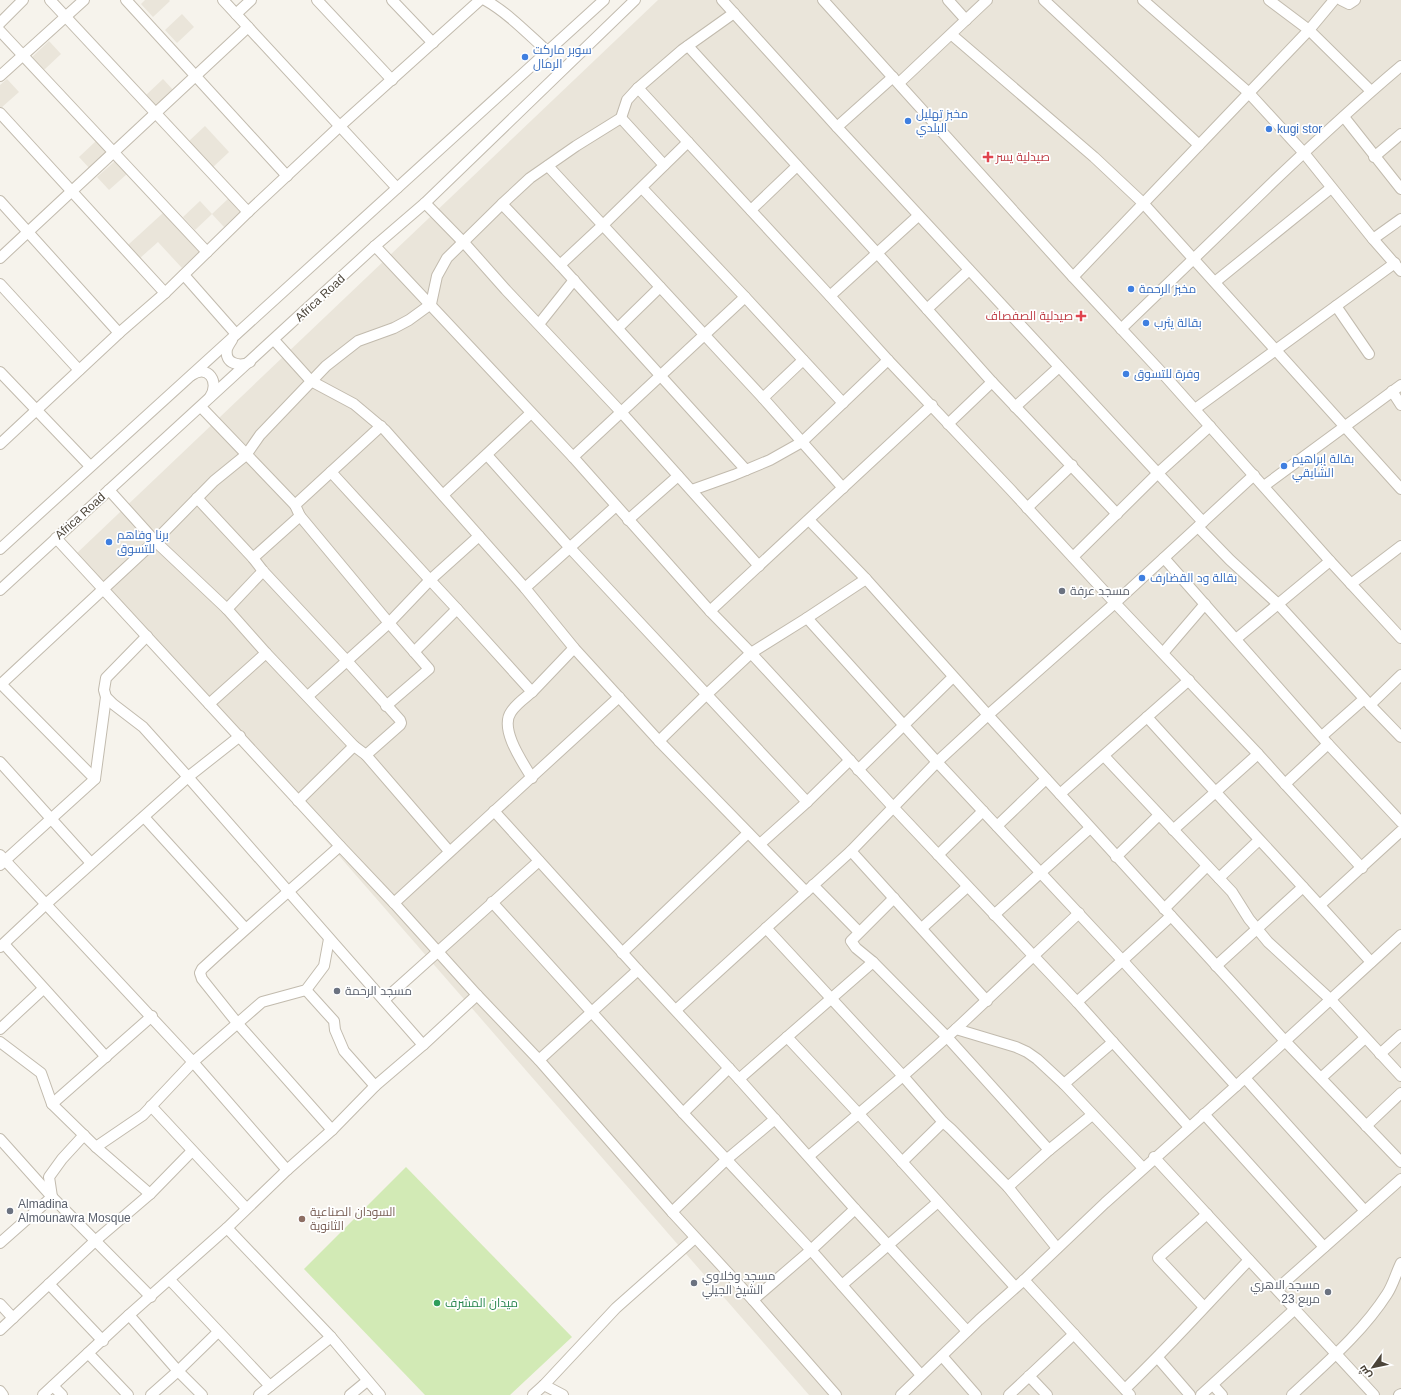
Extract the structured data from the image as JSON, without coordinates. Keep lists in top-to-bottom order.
{
  "streets": {
    "street": ["Africa Road"]
  },
  "places": {
    "other": [
      "سوبر ماركت الرمال",
      "مخبز تهليل البلدي",
      "kugi stor",
      "مخبز الرحمة",
      "بقالة يثرب",
      "وفرة للتسوق",
      "بقالة إبراهيم الشايقي",
      "برنا وفاهم للتسوق",
      "بقالة ود القضارف",
      "مسجد عرفة",
      "مسجد الرحمة",
      "Almadina Almounawra Mosque",
      "السودان الصناعية الثانوية",
      "مسجد وخلاوي الشيخ الجيلي",
      "مسجد الاهري مربع 23",
      "ميدان المشرف"
    ],
    "health": ["صيدلية يسر", "صيدلية الصفصاف"]
  },
  "north": "bottom left"
}
